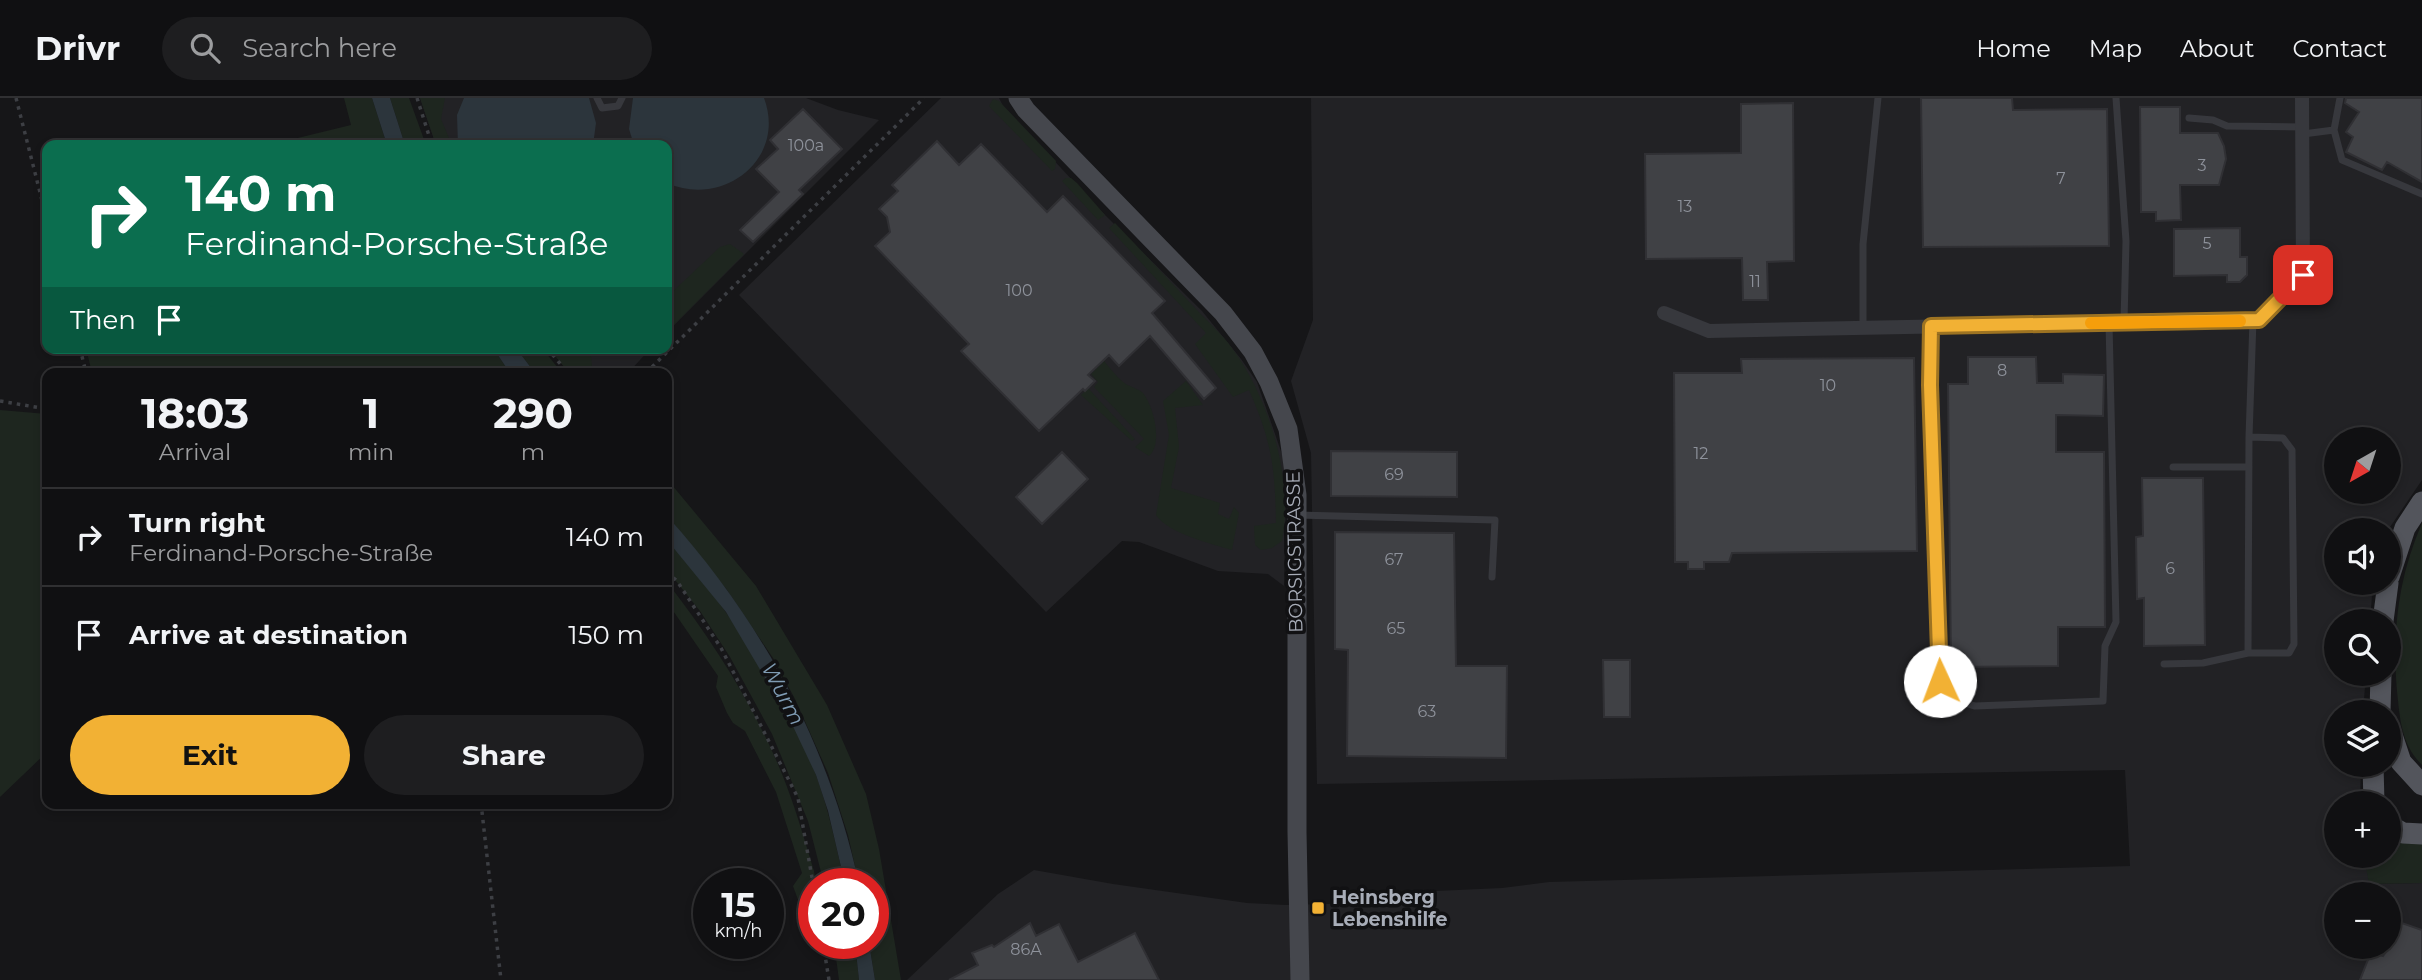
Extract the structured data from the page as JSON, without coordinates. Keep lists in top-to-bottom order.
{
  "streets": {
    "street": ["BORSIGSTRASSE"]
  },
  "water": ["Wurm"],
  "places": {
    "transit": ["Heinsberg Lebenshilfe"]
  },
  "house_numbers": [
    "100a",
    "3",
    "7",
    "13",
    "5",
    "11",
    "100",
    "8",
    "10",
    "12",
    "69",
    "67",
    "6",
    "65",
    "63",
    "86A"
  ],
  "north": "bottom left",
  "page": {
    "header": "Drivr",
    "search": "Search here",
    "nav": [
      "Home",
      "Map",
      "About",
      "Contact"
    ],
    "turn": ["140 m", "Ferdinand-Porsche-Straße"],
    "then": "Then",
    "eta": [
      "18:03",
      "Arrival",
      "1",
      "min",
      "290",
      "m"
    ],
    "map_buttons": ["+", "−"],
    "list": [
      {
        "name": "Turn right",
        "note": "Ferdinand-Porsche-Straße",
        "value": "140 m"
      },
      {
        "name": "Arrive at destination",
        "value": "150 m"
      }
    ],
    "buttons": ["Exit", "Share"],
    "speed": "15 km/h",
    "limit": "20"
  }
}
